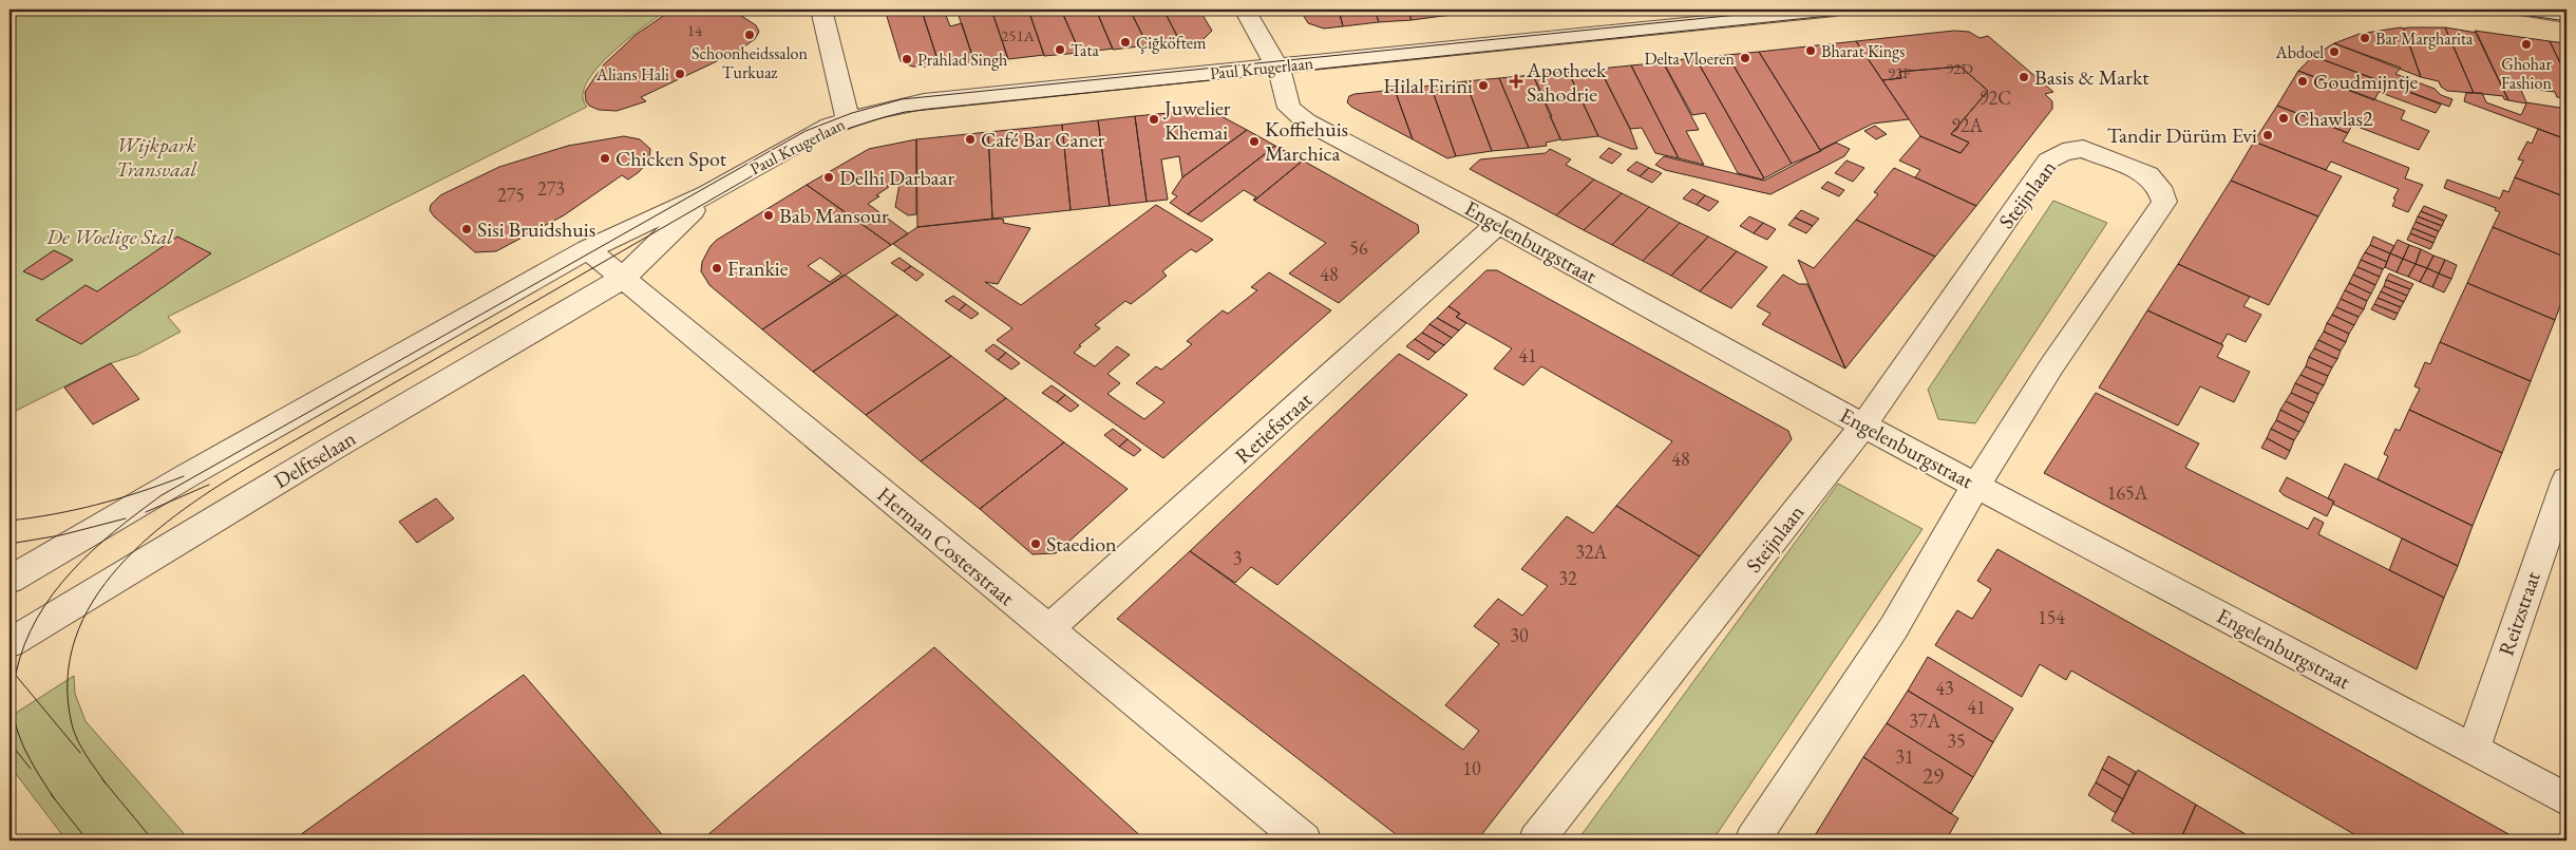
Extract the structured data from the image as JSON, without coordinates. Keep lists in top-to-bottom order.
{
  "streets": {
    "street": [
      "Paul Krugerlaan",
      "Steijnlaan",
      "Engelenburgstraat",
      "Retiefstraat",
      "Delftselaan",
      "Herman Costerstraat",
      "Reitzstraat"
    ]
  },
  "crossings": [
    ["Paul Krugerlaan", "Engelenburgstraat"],
    ["Paul Krugerlaan", "Delftselaan"],
    ["Paul Krugerlaan", "Herman Costerstraat"],
    ["Steijnlaan", "Engelenburgstraat"],
    ["Engelenburgstraat", "Retiefstraat"],
    ["Engelenburgstraat", "Reitzstraat"],
    ["Retiefstraat", "Herman Costerstraat"],
    ["Delftselaan", "Herman Costerstraat"]
  ],
  "parks": ["Wijkpark Transvaal", "De Woelige Stal"],
  "places": {
    "other": [
      "Schoonheidssalon Turkuaz",
      "Bar Margharita",
      "Çiğköftem",
      "Ghohar Fashion",
      "Tata",
      "Bharat Kings",
      "Abdoel",
      "Delta Vloeren",
      "Prahlad Singh",
      "Alians Hali",
      "Basis & Markt",
      "Goudmijntje",
      "Hilal Firini",
      "Chawlas2",
      "Juwelier Khemai",
      "Tandir Dürüm Evi",
      "Café Bar Caner",
      "Koffiehuis Marchica",
      "Chicken Spot",
      "Delhi Darbaar",
      "Bab Mansour",
      "Sisi Bruidshuis",
      "Frankie",
      "Staedion"
    ],
    "health": ["Apotheek Sahodrie"]
  },
  "house_numbers": [
    "14",
    "251A",
    "92D",
    "92F",
    "92C",
    "92A",
    "273",
    "275",
    "56",
    "48",
    "41",
    "48",
    "165A",
    "32A",
    "3",
    "32",
    "154",
    "30",
    "43",
    "41",
    "37A",
    "35",
    "31",
    "10",
    "29"
  ]
}
